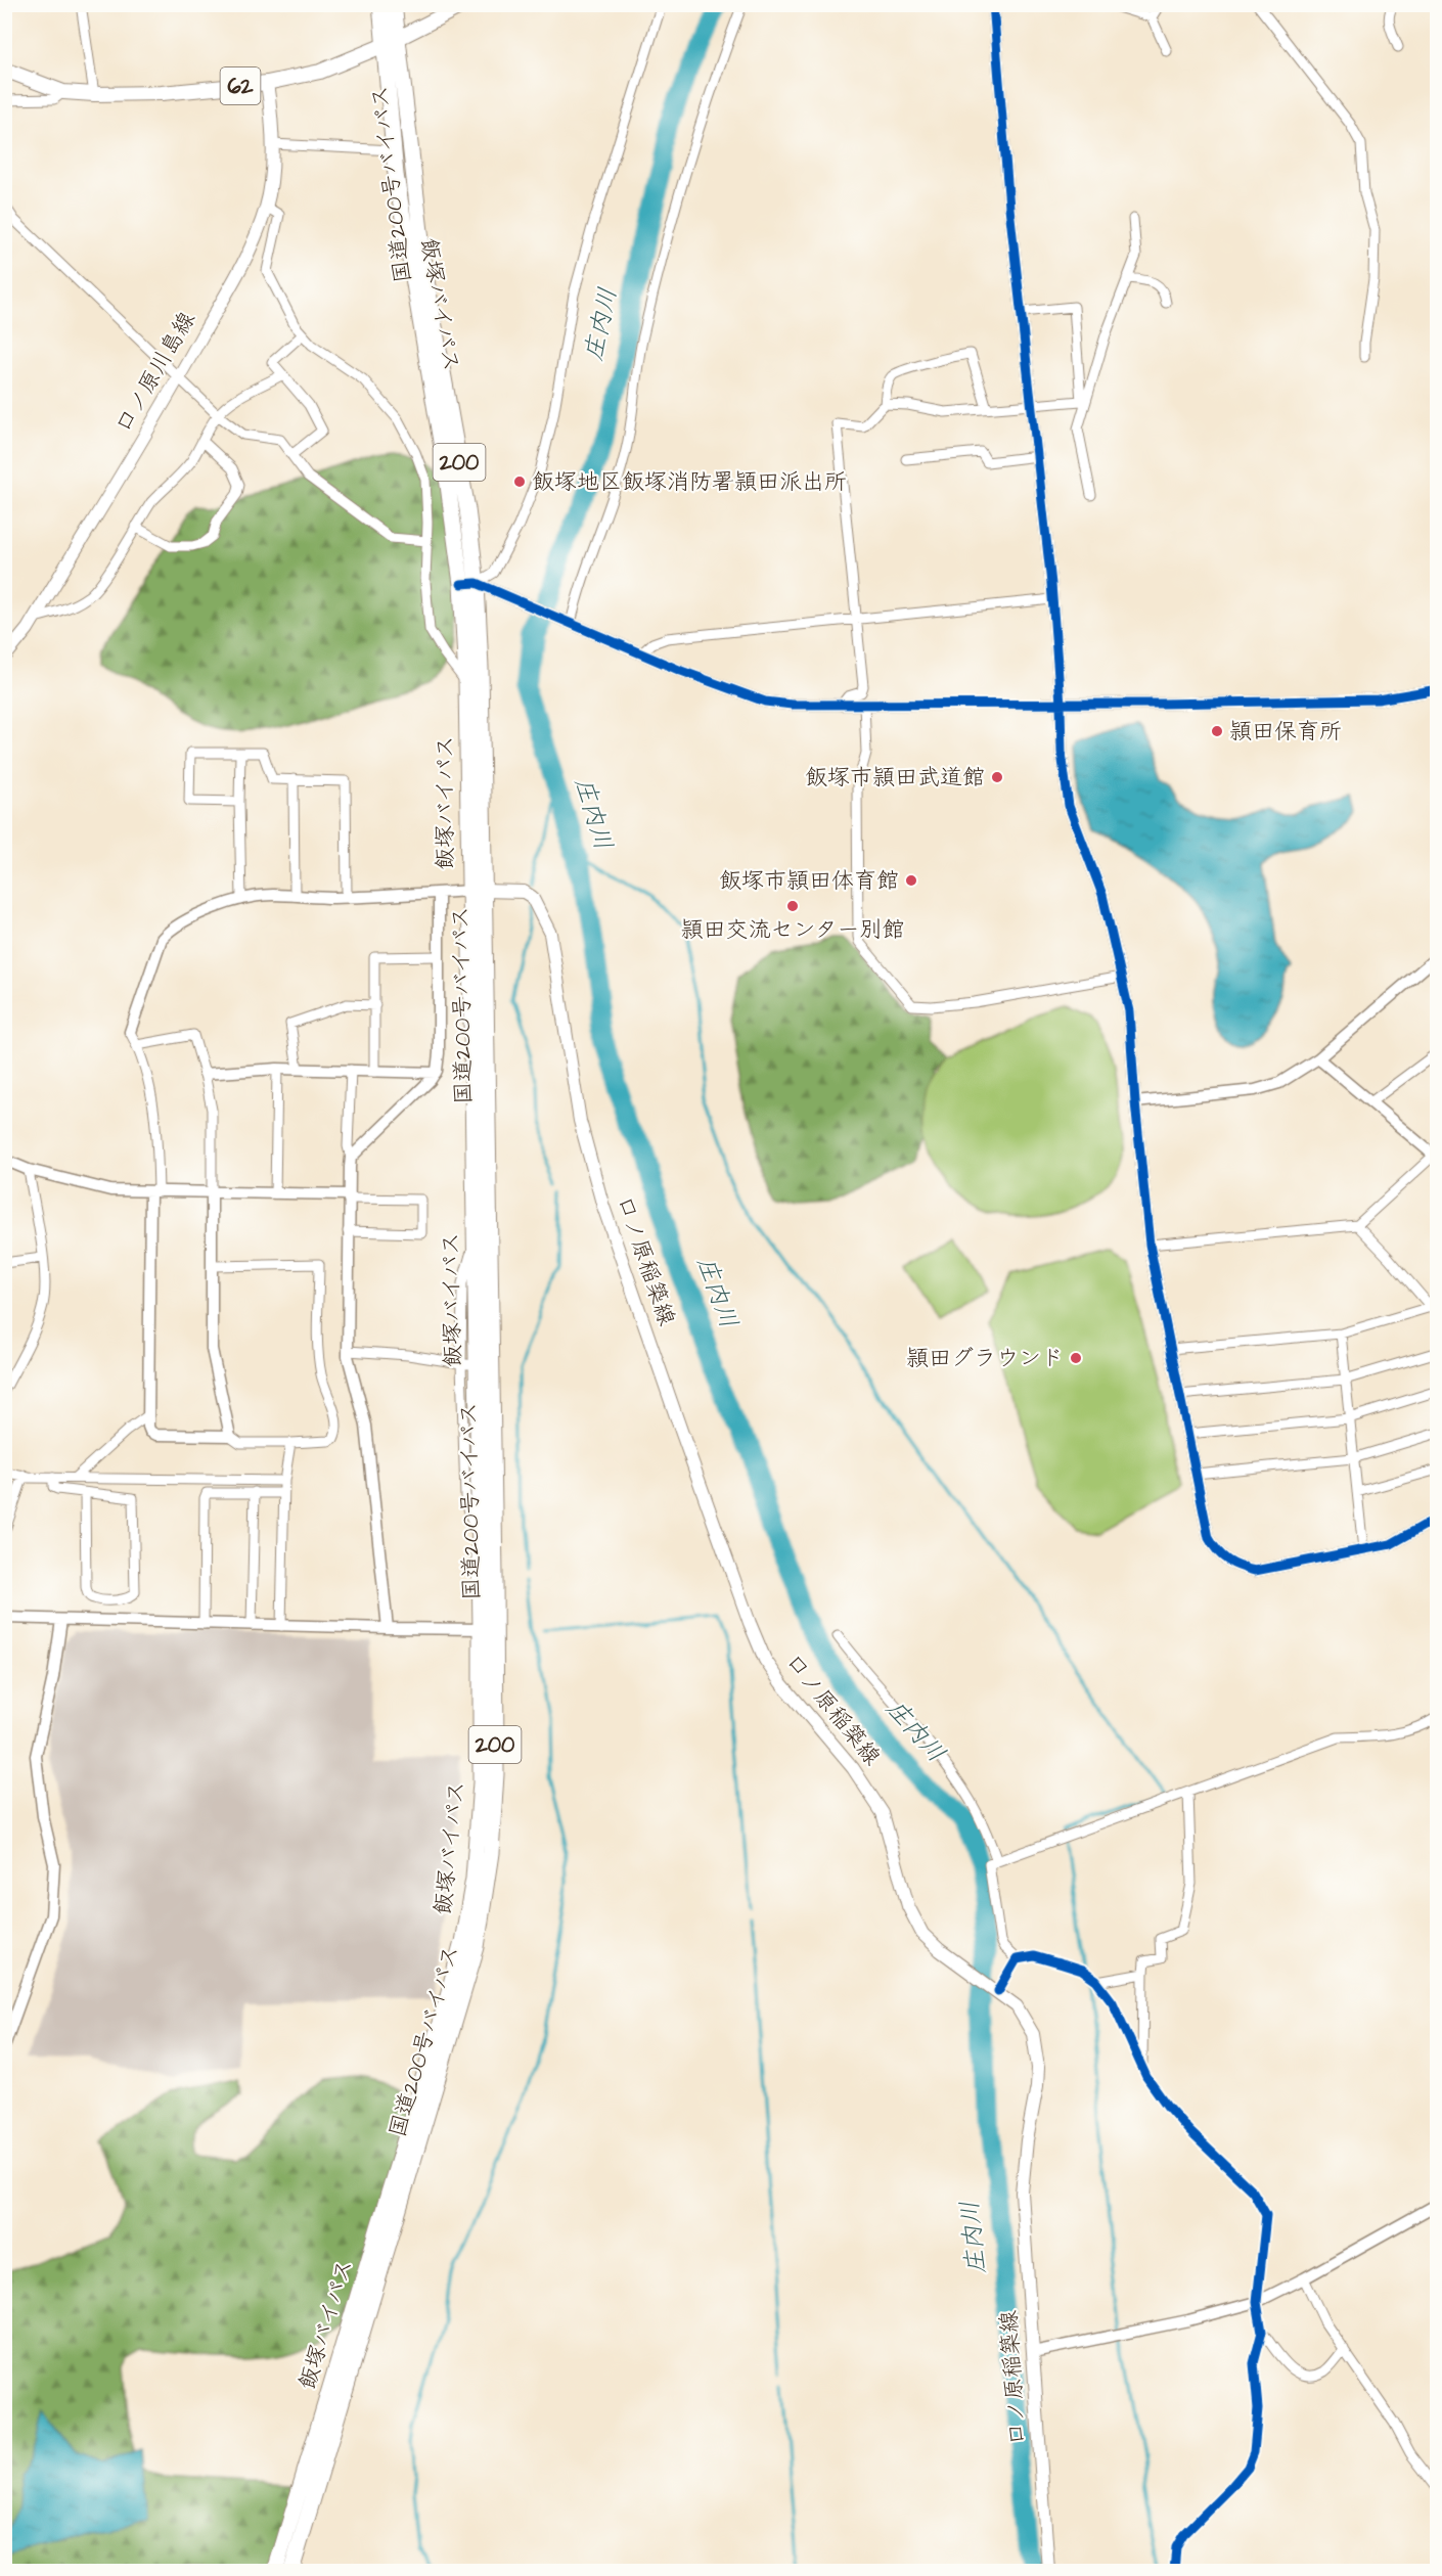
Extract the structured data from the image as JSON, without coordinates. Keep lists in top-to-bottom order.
{
  "streets": {
    "highway": ["国道200号バイパス", "飯塚バイパス", "200"],
    "main road": ["62", "口ノ原川島線", "口ノ原稲築線"]
  },
  "crossings": [
    ["62", "国道200号バイパス"],
    ["62", "飯塚バイパス"],
    ["62", "口ノ原川島線"],
    ["国道200号バイパス", "飯塚バイパス"],
    ["国道200号バイパス", "口ノ原稲築線"],
    ["飯塚バイパス", "口ノ原稲築線"]
  ],
  "water": ["庄内川"],
  "places": [
    "飯塚地区飯塚消防署頴田派出所",
    "頴田保育所",
    "飯塚市頴田武道館",
    "飯塚市頴田体育館",
    "頴田交流センター別館",
    "頴田グラウンド"
  ]
}
